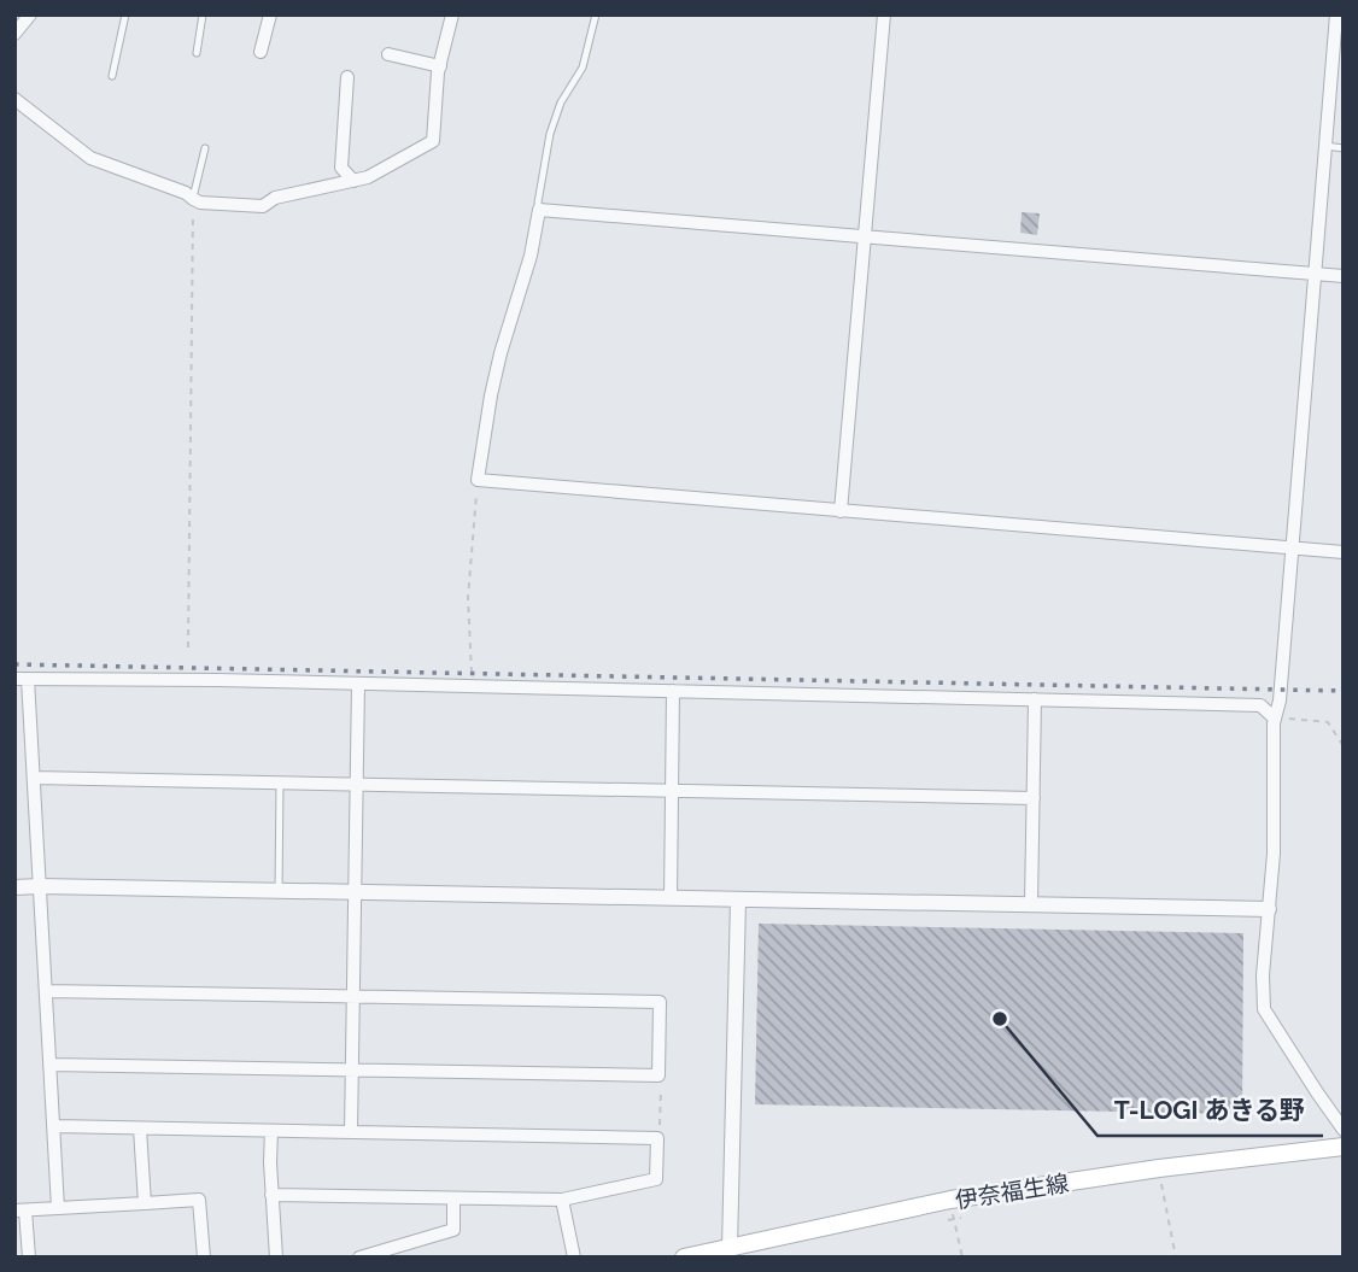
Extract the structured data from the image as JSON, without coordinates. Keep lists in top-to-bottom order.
{
  "streets": {
    "main road": ["伊奈福生線"]
  },
  "places": ["T-LOGI あきる野"]
}
